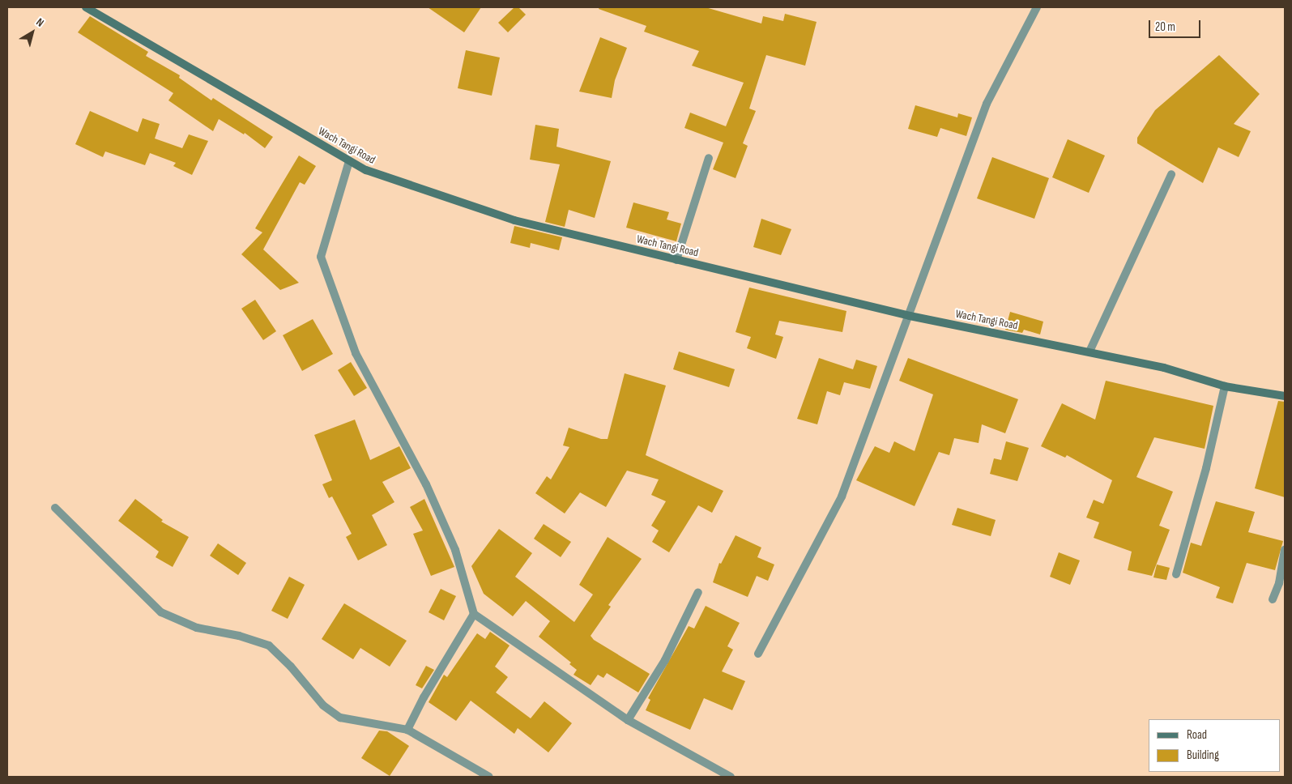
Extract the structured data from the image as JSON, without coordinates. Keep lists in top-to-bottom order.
{
  "streets": {
    "main road": ["Wach Tangi Road"]
  },
  "legend": ["Road", "Building"],
  "scale_bar": "20 m",
  "north": "top right"
}
